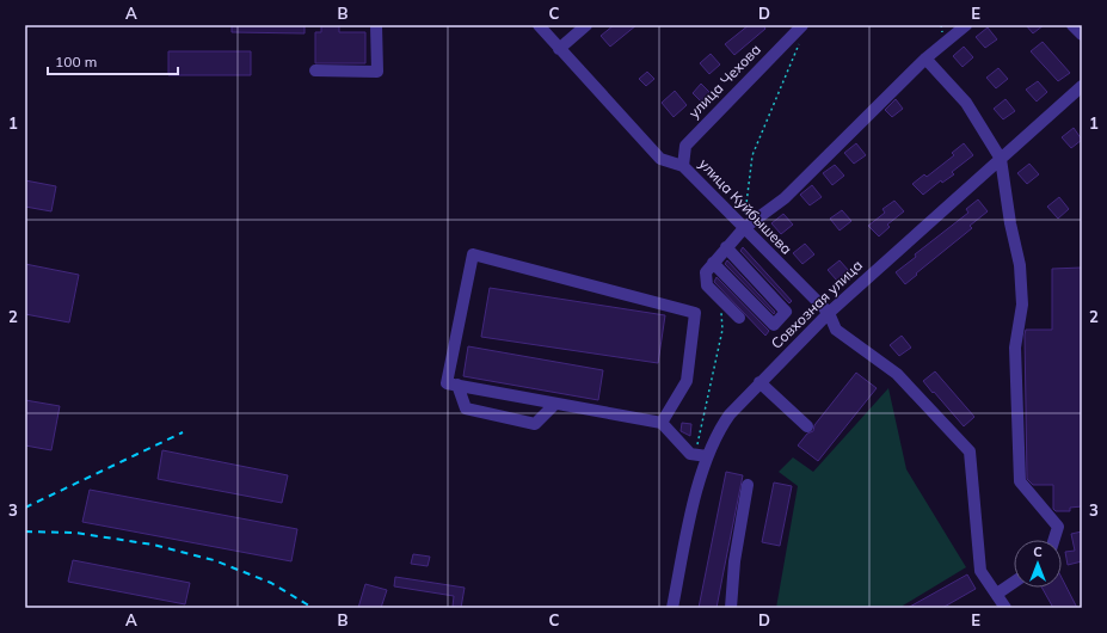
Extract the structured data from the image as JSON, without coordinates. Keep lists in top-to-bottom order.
{
  "streets": {
    "street": ["улица Чехова", "улица Куйбышева", "Совхозная улица"]
  },
  "crossings": [
    ["улица Чехова", "улица Куйбышева"],
    ["улица Куйбышева", "Совхозная улица"]
  ],
  "scale_bar": "100 m",
  "north": "top",
  "grid": {
    "columns": [
      "A",
      "B",
      "C",
      "D",
      "E"
    ],
    "rows": ["1", "2", "3"]
  }
}
